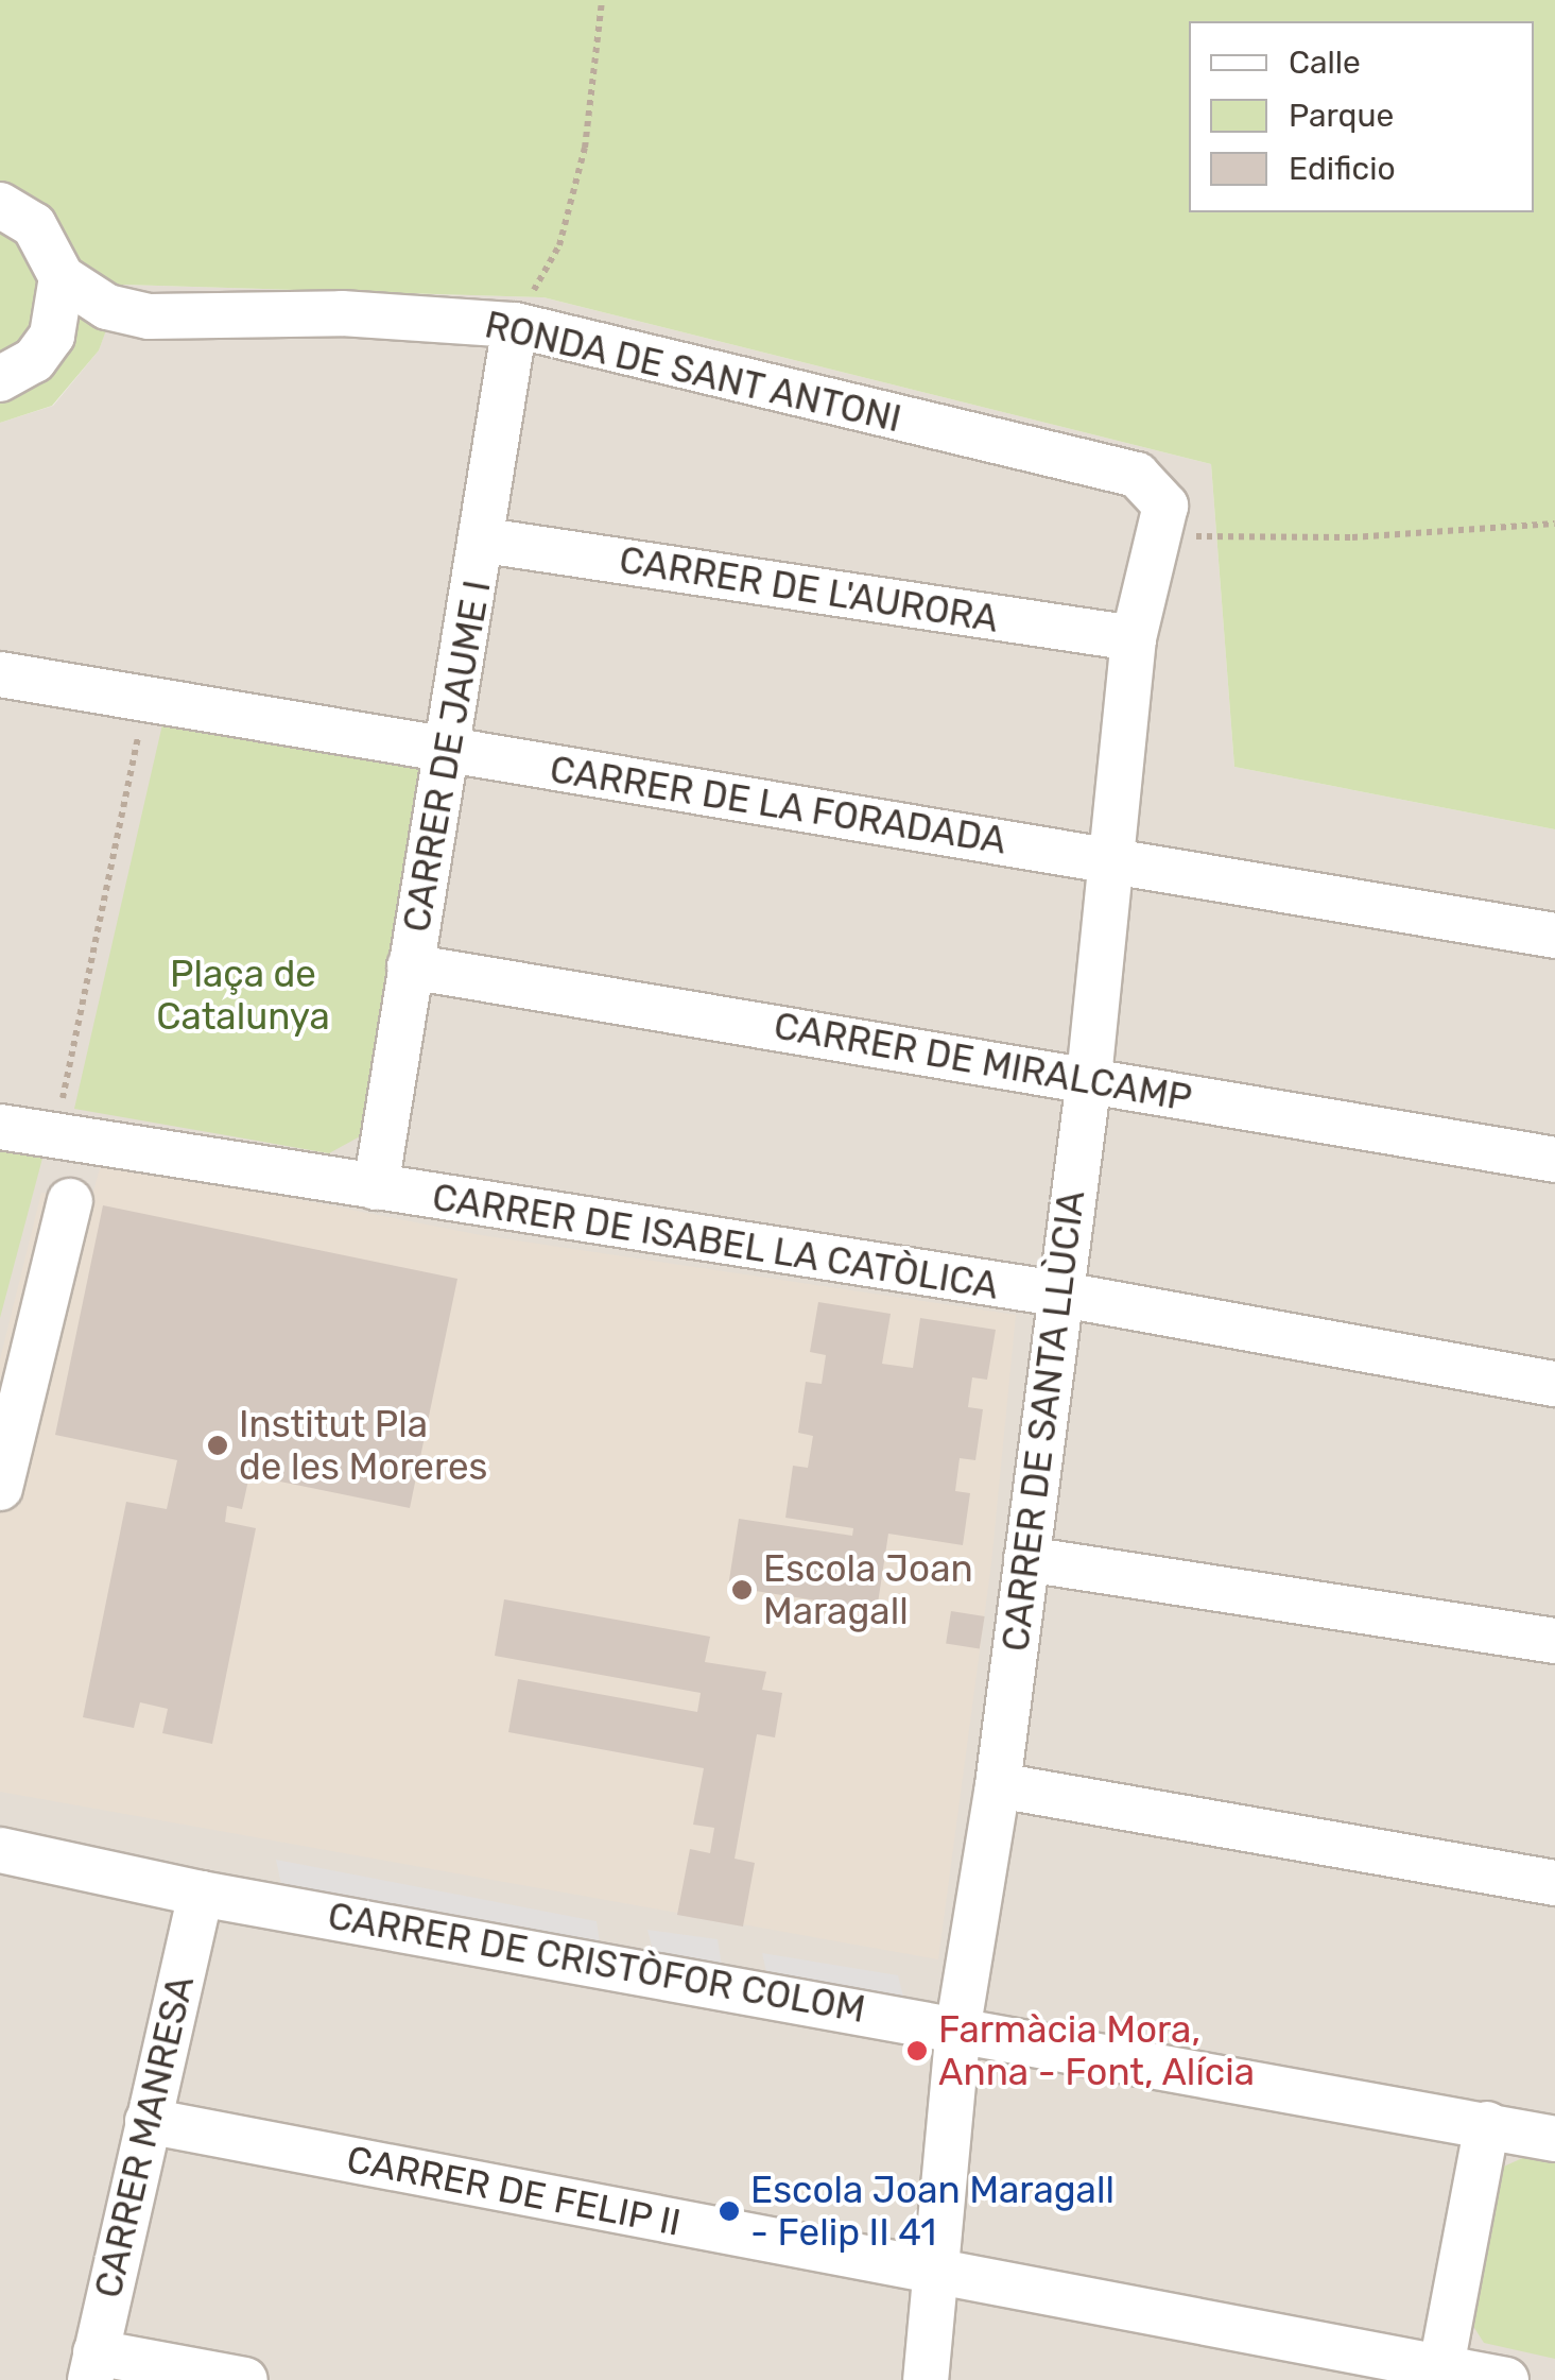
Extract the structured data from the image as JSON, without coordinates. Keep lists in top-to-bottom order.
{
  "streets": {
    "street": [
      "RONDA DE SANT ANTONI",
      "CARRER DE L'AURORA",
      "CARRER DE JAUME I",
      "CARRER DE LA FORADADA",
      "CARRER DE MIRALCAMP",
      "CARRER DE ISABEL LA CATÒLICA",
      "CARRER DE SANTA LLÙCIA",
      "CARRER DE CRISTÒFOR COLOM",
      "CARRER MANRESA",
      "CARRER DE FELIP II"
    ]
  },
  "crossings": [
    ["RONDA DE SANT ANTONI", "CARRER DE JAUME I"],
    ["RONDA DE SANT ANTONI", "CARRER DE SANTA LLÙCIA"],
    ["CARRER DE L'AURORA", "CARRER DE JAUME I"],
    ["CARRER DE L'AURORA", "CARRER DE SANTA LLÙCIA"],
    ["CARRER DE JAUME I", "CARRER DE LA FORADADA"],
    ["CARRER DE JAUME I", "CARRER DE MIRALCAMP"],
    ["CARRER DE JAUME I", "CARRER DE ISABEL LA CATÒLICA"],
    ["CARRER DE LA FORADADA", "CARRER DE SANTA LLÙCIA"],
    ["CARRER DE MIRALCAMP", "CARRER DE SANTA LLÙCIA"],
    ["CARRER DE ISABEL LA CATÒLICA", "CARRER DE SANTA LLÙCIA"],
    ["CARRER DE SANTA LLÙCIA", "CARRER DE CRISTÒFOR COLOM"],
    ["CARRER DE SANTA LLÙCIA", "CARRER DE FELIP II"],
    ["CARRER DE CRISTÒFOR COLOM", "CARRER MANRESA"],
    ["CARRER MANRESA", "CARRER DE FELIP II"]
  ],
  "parks": ["Plaça de Catalunya"],
  "places": [
    "Institut Pla de les Moreres",
    "Escola Joan Maragall",
    "Farmàcia Mora, Anna - Font, Alícia",
    "Escola Joan Maragall - Felip II 41"
  ],
  "legend": ["Calle", "Parque", "Edificio"]
}
